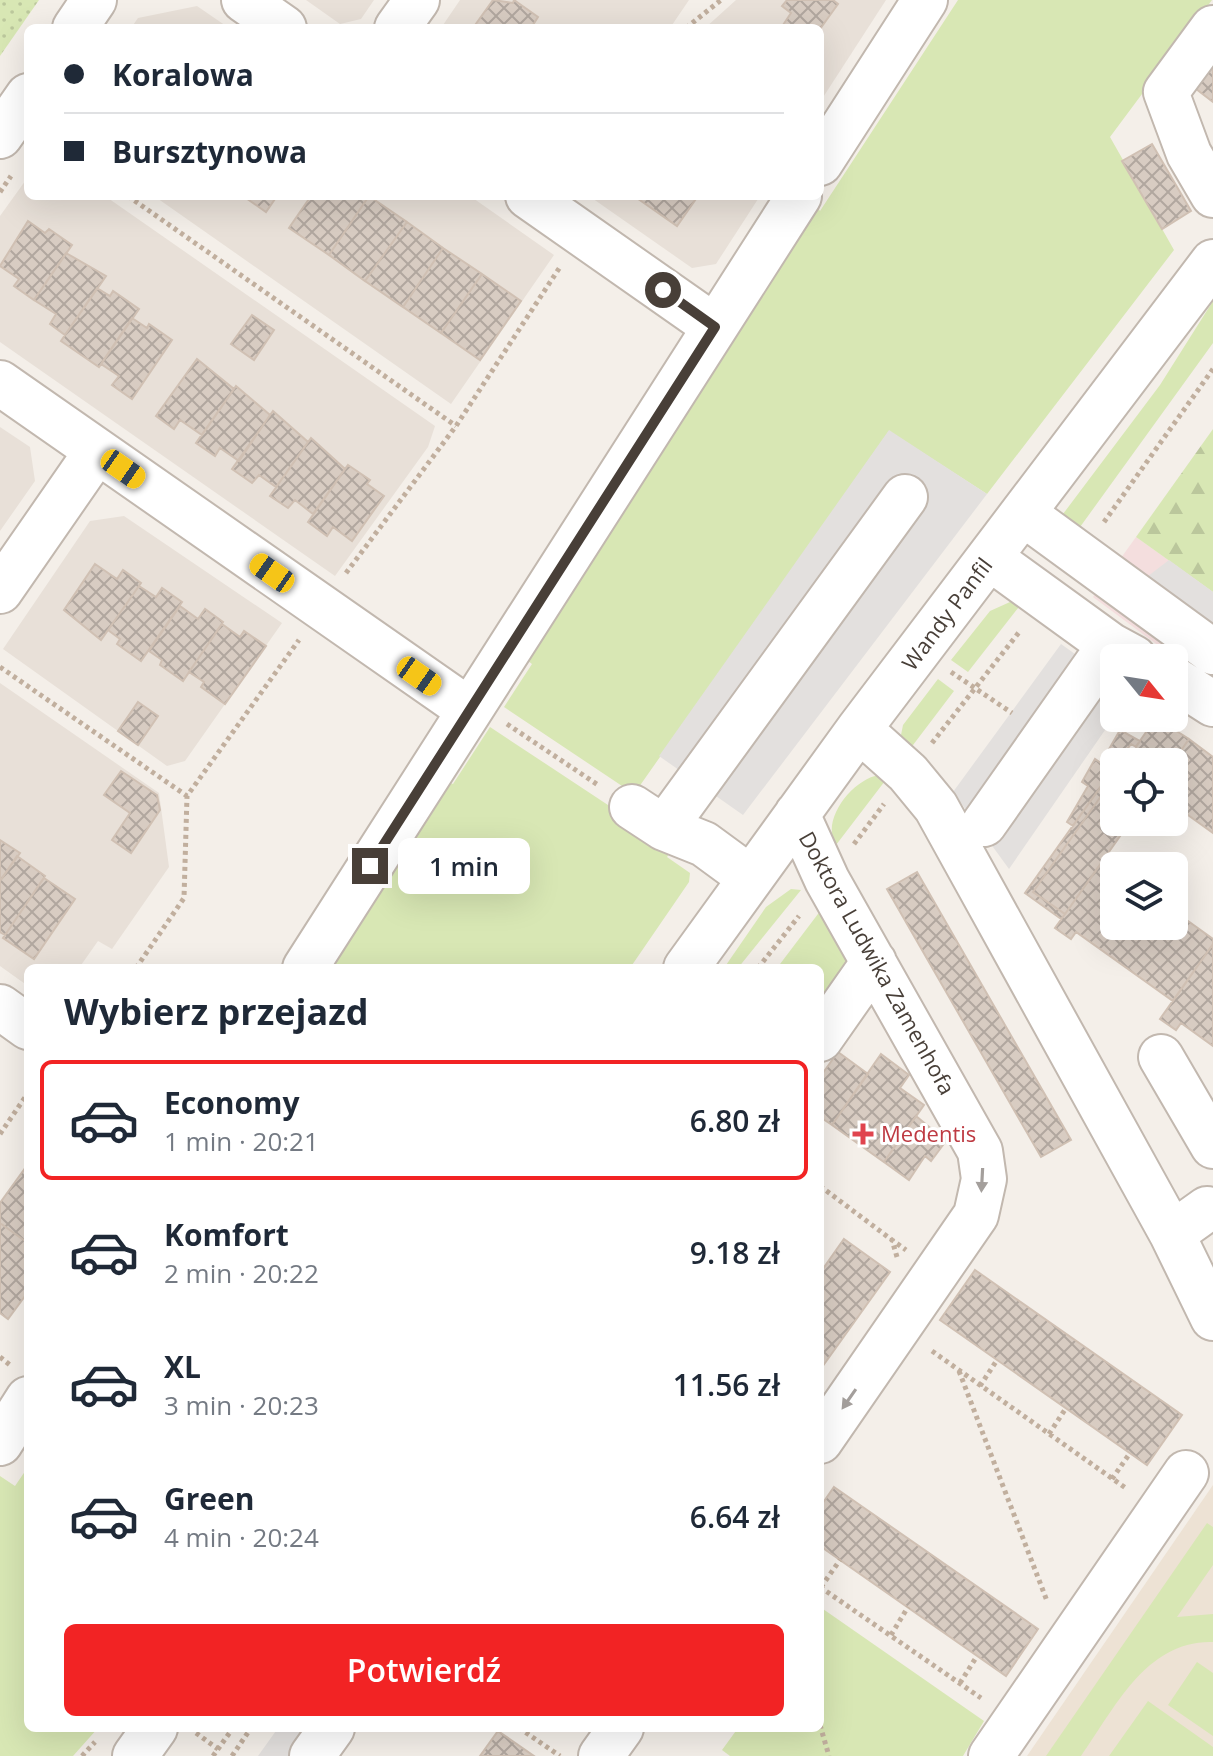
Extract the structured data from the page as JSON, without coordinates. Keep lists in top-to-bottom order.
{
  "streets": {
    "street": ["Wandy Panfil", "Doktora Ludwika Zamenhofa"]
  },
  "crossings": [
    ["Wandy Panfil", "Doktora Ludwika Zamenhofa"]
  ],
  "one_way": ["Doktora Ludwika Zamenhofa"],
  "places": {
    "health": ["Medentis"]
  },
  "north": "bottom right",
  "page": {
    "banner": ["Koralowa", "Bursztynowa"],
    "bubble": "1 min",
    "heading": "Wybierz przejazd",
    "list": [
      {
        "name": "Economy",
        "note": "1 min · 20:21",
        "value": "6.80 zł"
      },
      {
        "name": "Komfort",
        "note": "2 min · 20:22",
        "value": "9.18 zł"
      },
      {
        "name": "XL",
        "note": "3 min · 20:23",
        "value": "11.56 zł"
      },
      {
        "name": "Green",
        "note": "4 min · 20:24",
        "value": "6.64 zł"
      }
    ],
    "buttons": "Potwierdź"
  }
}
